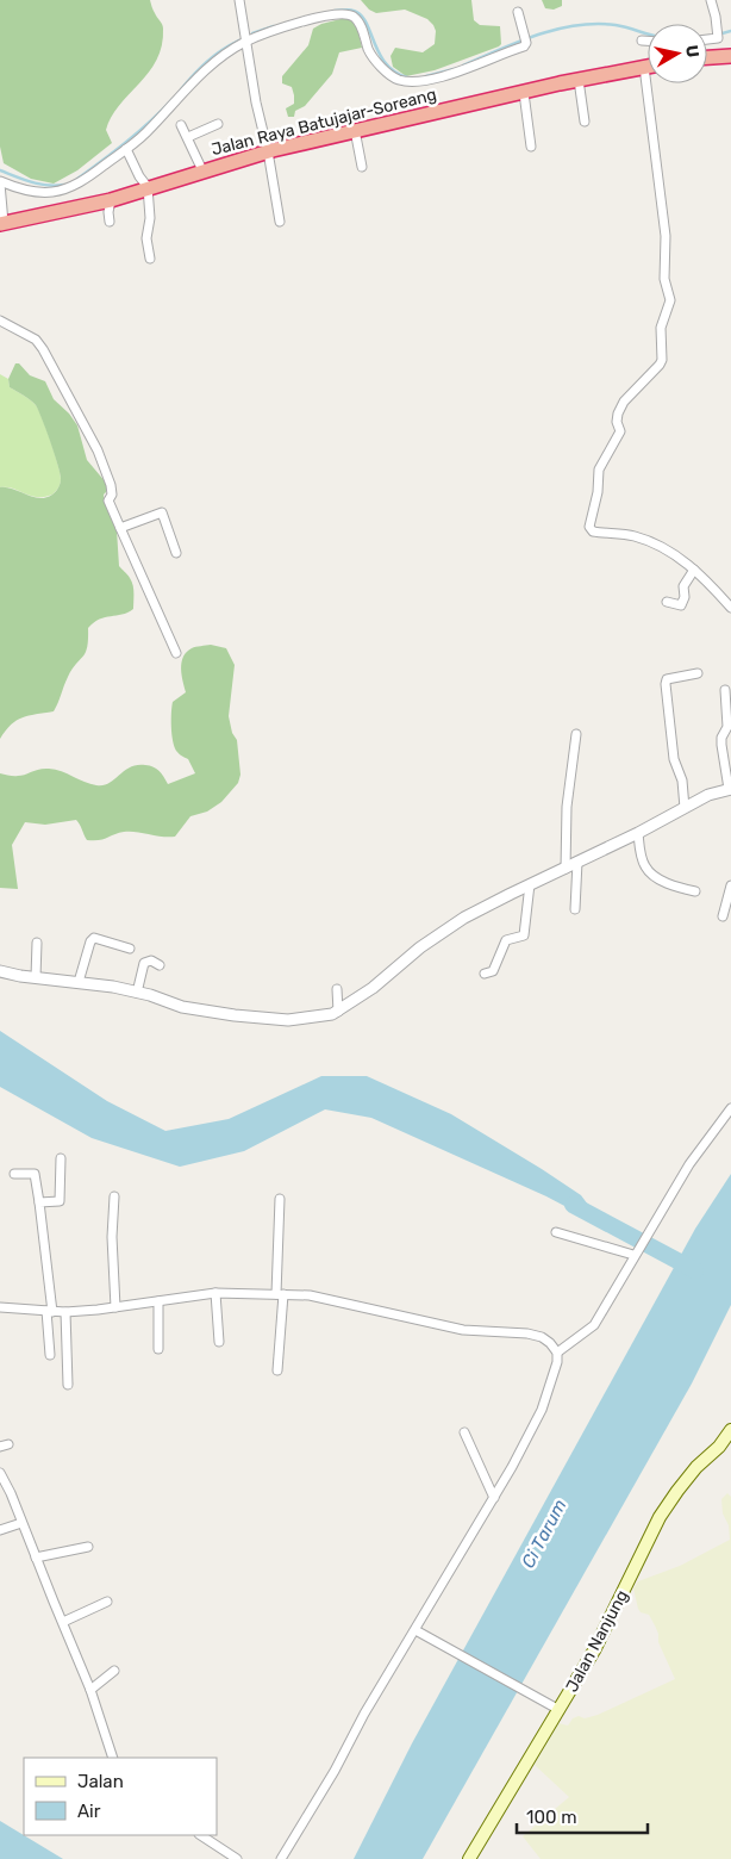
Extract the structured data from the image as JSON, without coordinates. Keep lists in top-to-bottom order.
{
  "streets": {
    "highway": ["Jalan Raya Batujajar-Soreang"],
    "main road": ["Jalan Nanjung"]
  },
  "water": ["Ci Tarum"],
  "legend": ["Jalan", "Air"],
  "scale_bar": "100 m",
  "north": "right"
}
